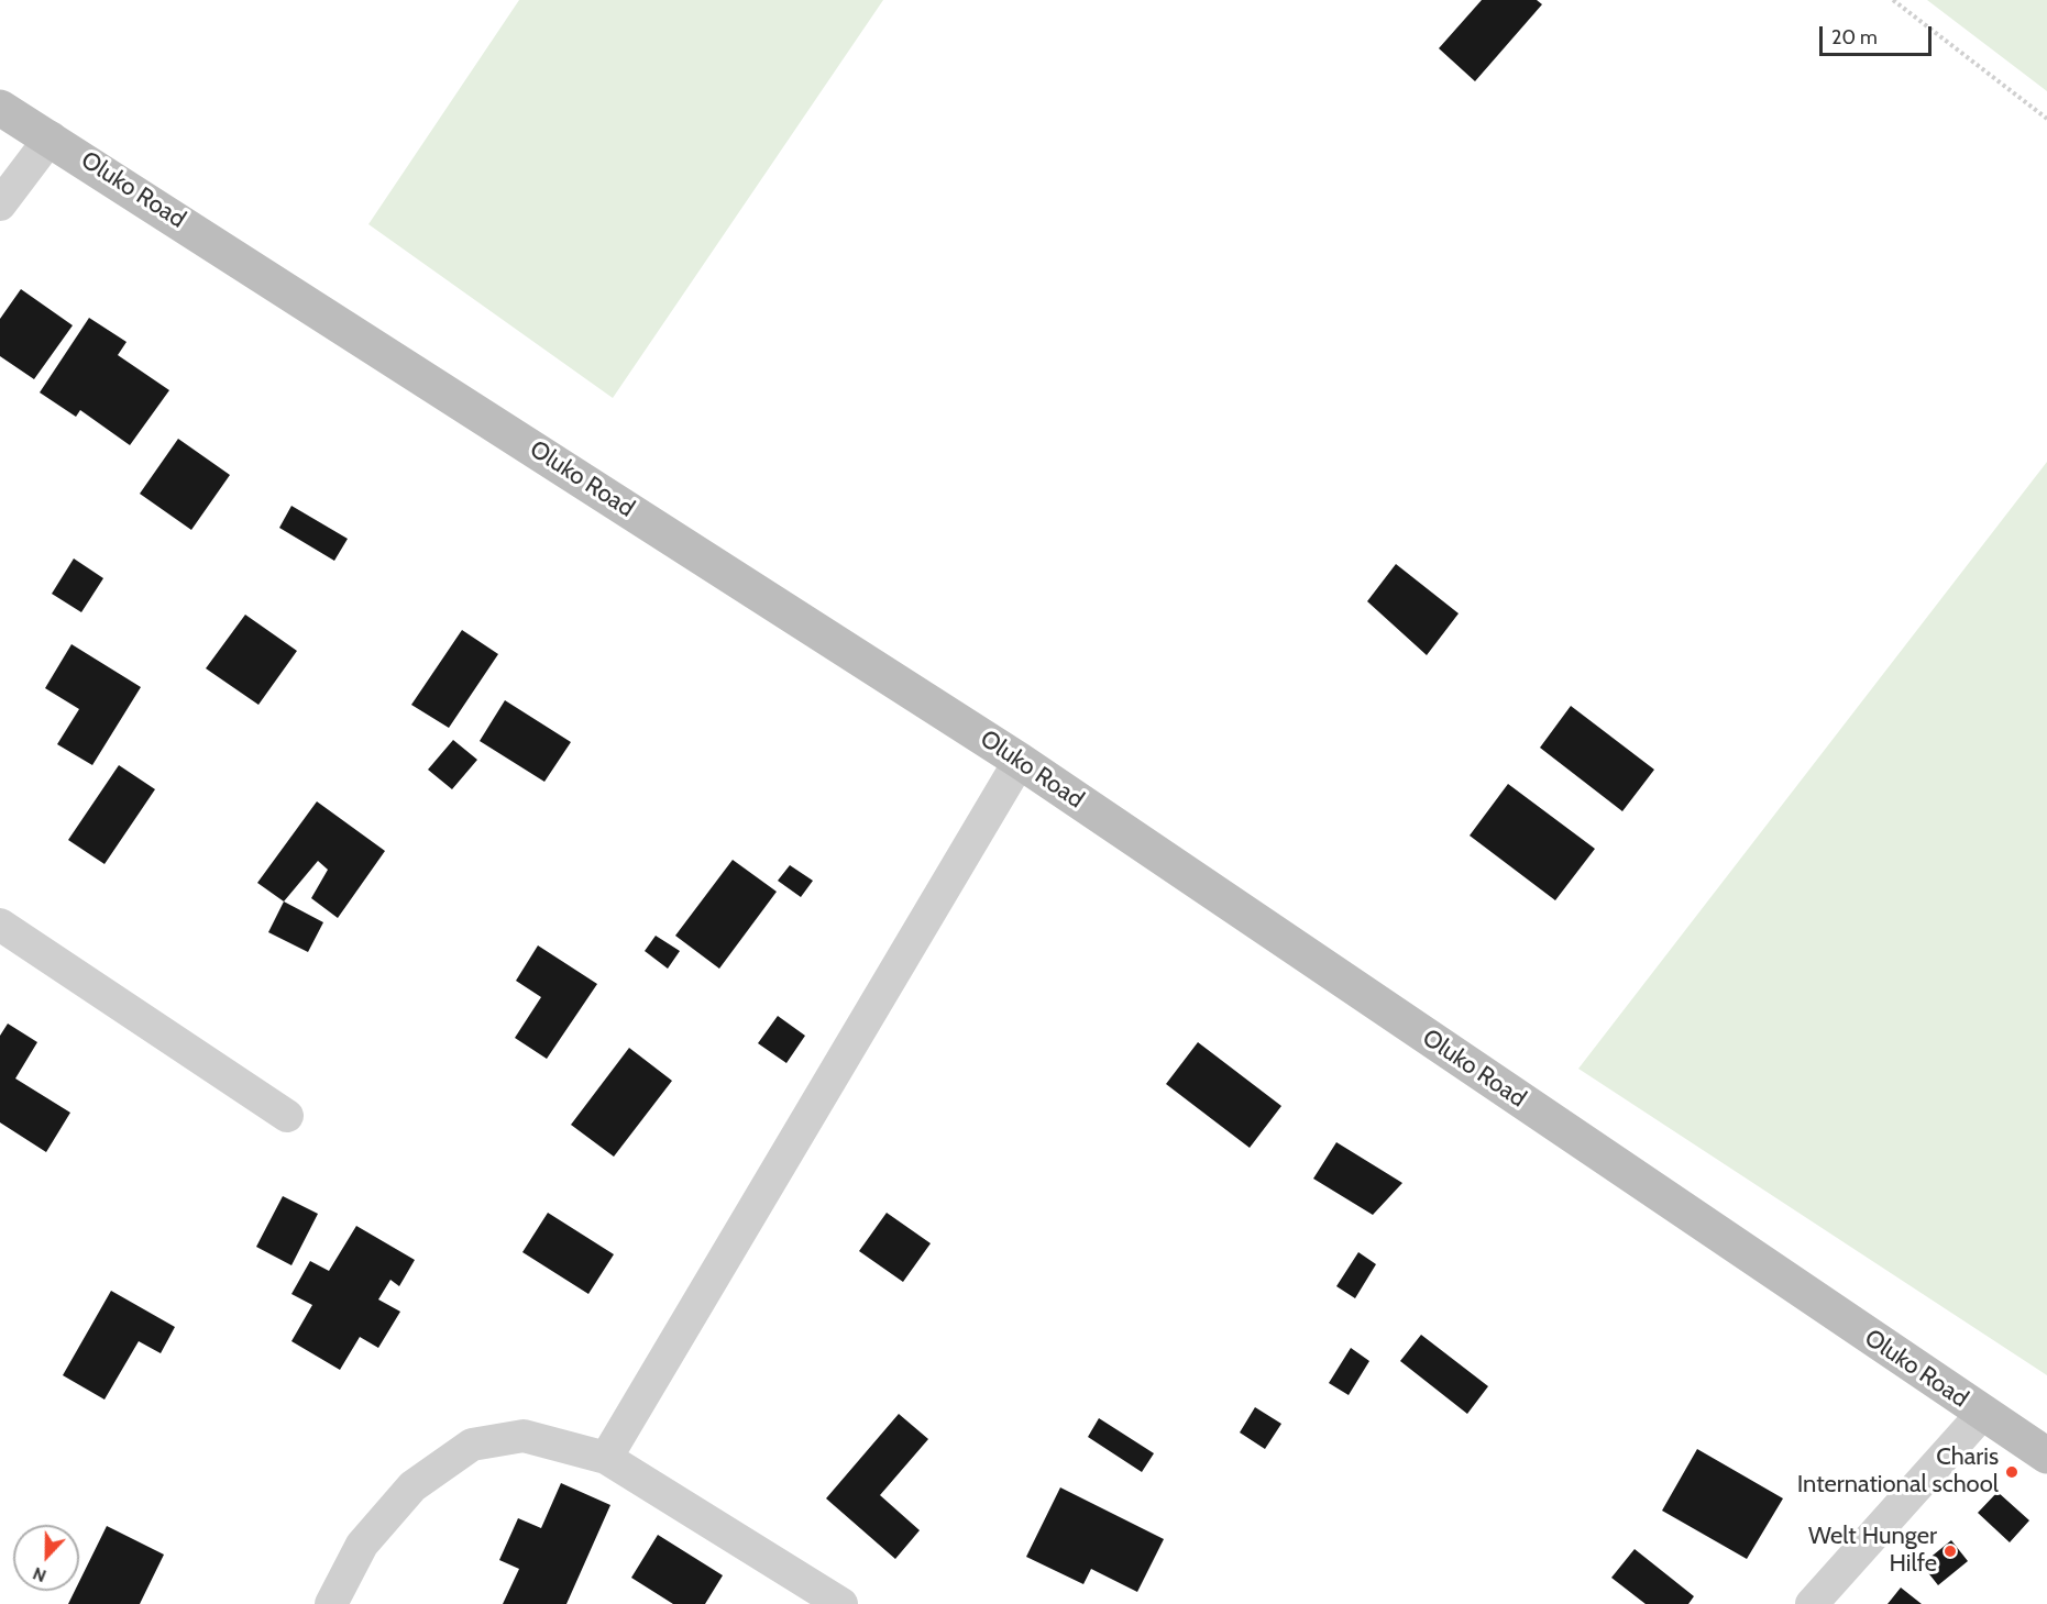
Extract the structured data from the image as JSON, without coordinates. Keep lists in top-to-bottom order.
{
  "streets": {
    "main road": ["Oluko Road"]
  },
  "places": ["Charis International school", "Welt Hunger Hilfe"],
  "scale_bar": "20 m",
  "north": "bottom"
}
